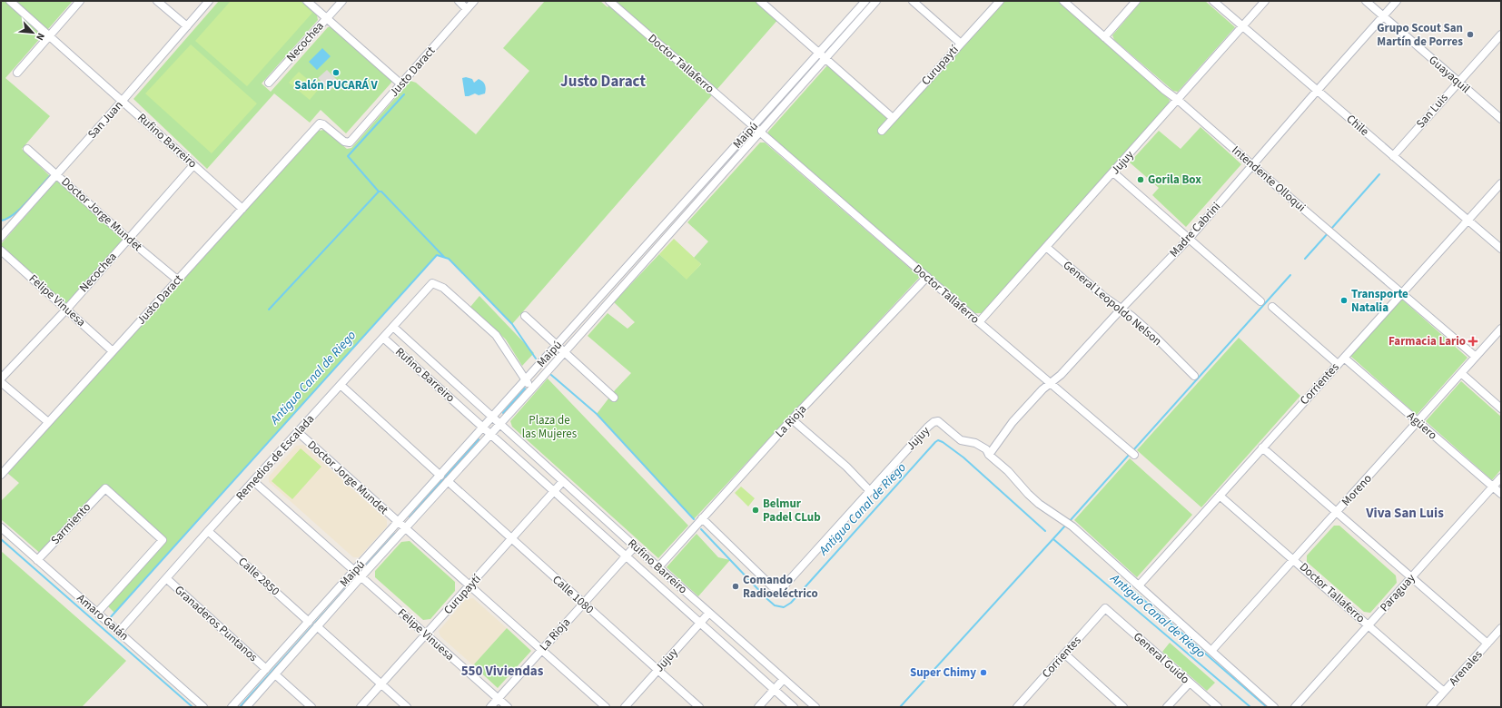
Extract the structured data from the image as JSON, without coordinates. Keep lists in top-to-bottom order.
{
  "streets": {
    "street": [
      "Necochea",
      "Doctor Tallaferro",
      "Curupaytí",
      "Justo Daract",
      "Guayaquil",
      "San Luis",
      "San Juan",
      "Chile",
      "Maipú",
      "Rufino Barreiro",
      "Jujuy",
      "Intendente Olloqui",
      "Doctor Jorge Mundet",
      "Madre Cabrini",
      "Felipe Vinuesa",
      "General Leopoldo Nelson",
      "Corrientes",
      "La Rioja",
      "Agüero",
      "Remedios de Escalada",
      "Moreno",
      "Sarmiento",
      "Calle 2850",
      "Paraguay",
      "Calle 1080",
      "Amaro Galán",
      "Granaderos Puntanos",
      "General Guido",
      "Arenales"
    ]
  },
  "crossings": [
    ["Necochea", "Rufino Barreiro"],
    ["Necochea", "Doctor Jorge Mundet"],
    ["Necochea", "Felipe Vinuesa"],
    ["Doctor Tallaferro", "Maipú"],
    ["Doctor Tallaferro", "Jujuy"],
    ["Doctor Tallaferro", "Madre Cabrini"],
    ["Doctor Tallaferro", "Corrientes"],
    ["Doctor Tallaferro", "La Rioja"],
    ["Doctor Tallaferro", "Moreno"],
    ["Doctor Tallaferro", "Paraguay"],
    ["Doctor Tallaferro", "Arenales"],
    ["Curupaytí", "Rufino Barreiro"],
    ["Curupaytí", "Felipe Vinuesa"],
    ["Curupaytí", "Calle 1080"],
    ["Justo Daract", "Rufino Barreiro"],
    ["Justo Daract", "Doctor Jorge Mundet"],
    ["Justo Daract", "Felipe Vinuesa"],
    ["Guayaquil", "San Luis"],
    ["Guayaquil", "Madre Cabrini"],
    ["San Luis", "Chile"],
    ["San Juan", "Rufino Barreiro"],
    ["San Juan", "Doctor Jorge Mundet"],
    ["Chile", "Jujuy"],
    ["Chile", "Madre Cabrini"],
    ["Chile", "Corrientes"],
    ["Maipú", "Rufino Barreiro"],
    ["Maipú", "Doctor Jorge Mundet"],
    ["Maipú", "Felipe Vinuesa"],
    ["Maipú", "Remedios de Escalada"],
    ["Maipú", "Calle 2850"],
    ["Maipú", "Calle 1080"],
    ["Maipú", "Granaderos Puntanos"],
    ["Rufino Barreiro", "Jujuy"],
    ["Rufino Barreiro", "La Rioja"],
    ["Rufino Barreiro", "Remedios de Escalada"],
    ["Jujuy", "Intendente Olloqui"],
    ["Jujuy", "Madre Cabrini"],
    ["Jujuy", "General Leopoldo Nelson"],
    ["Jujuy", "La Rioja"],
    ["Jujuy", "Calle 1080"],
    ["Intendente Olloqui", "Madre Cabrini"],
    ["Intendente Olloqui", "Corrientes"],
    ["Intendente Olloqui", "Moreno"],
    ["Doctor Jorge Mundet", "Remedios de Escalada"],
    ["Madre Cabrini", "General Leopoldo Nelson"],
    ["Felipe Vinuesa", "La Rioja"],
    ["Corrientes", "Agüero"],
    ["Corrientes", "General Guido"],
    ["La Rioja", "Calle 1080"],
    ["Agüero", "Moreno"],
    ["Agüero", "Paraguay"],
    ["Remedios de Escalada", "Calle 2850"],
    ["Remedios de Escalada", "Amaro Galán"],
    ["Remedios de Escalada", "Granaderos Puntanos"],
    ["Sarmiento", "Amaro Galán"]
  ],
  "districts": ["Justo Daract", "Viva San Luis", "550 Viviendas"],
  "water": ["Antiguo Canal de Riego"],
  "parks": ["Plaza de las Mujeres"],
  "places": {
    "other": [
      "Grupo Scout San Martín de Porres",
      "Salón PUCARÁ V",
      "Gorila Box",
      "Transporte Natalia",
      "Belmur Padel CLub",
      "Comando Radioeléctrico",
      "Super Chimy"
    ],
    "health": ["Farmacia Lario"]
  },
  "north": "bottom right"
}
